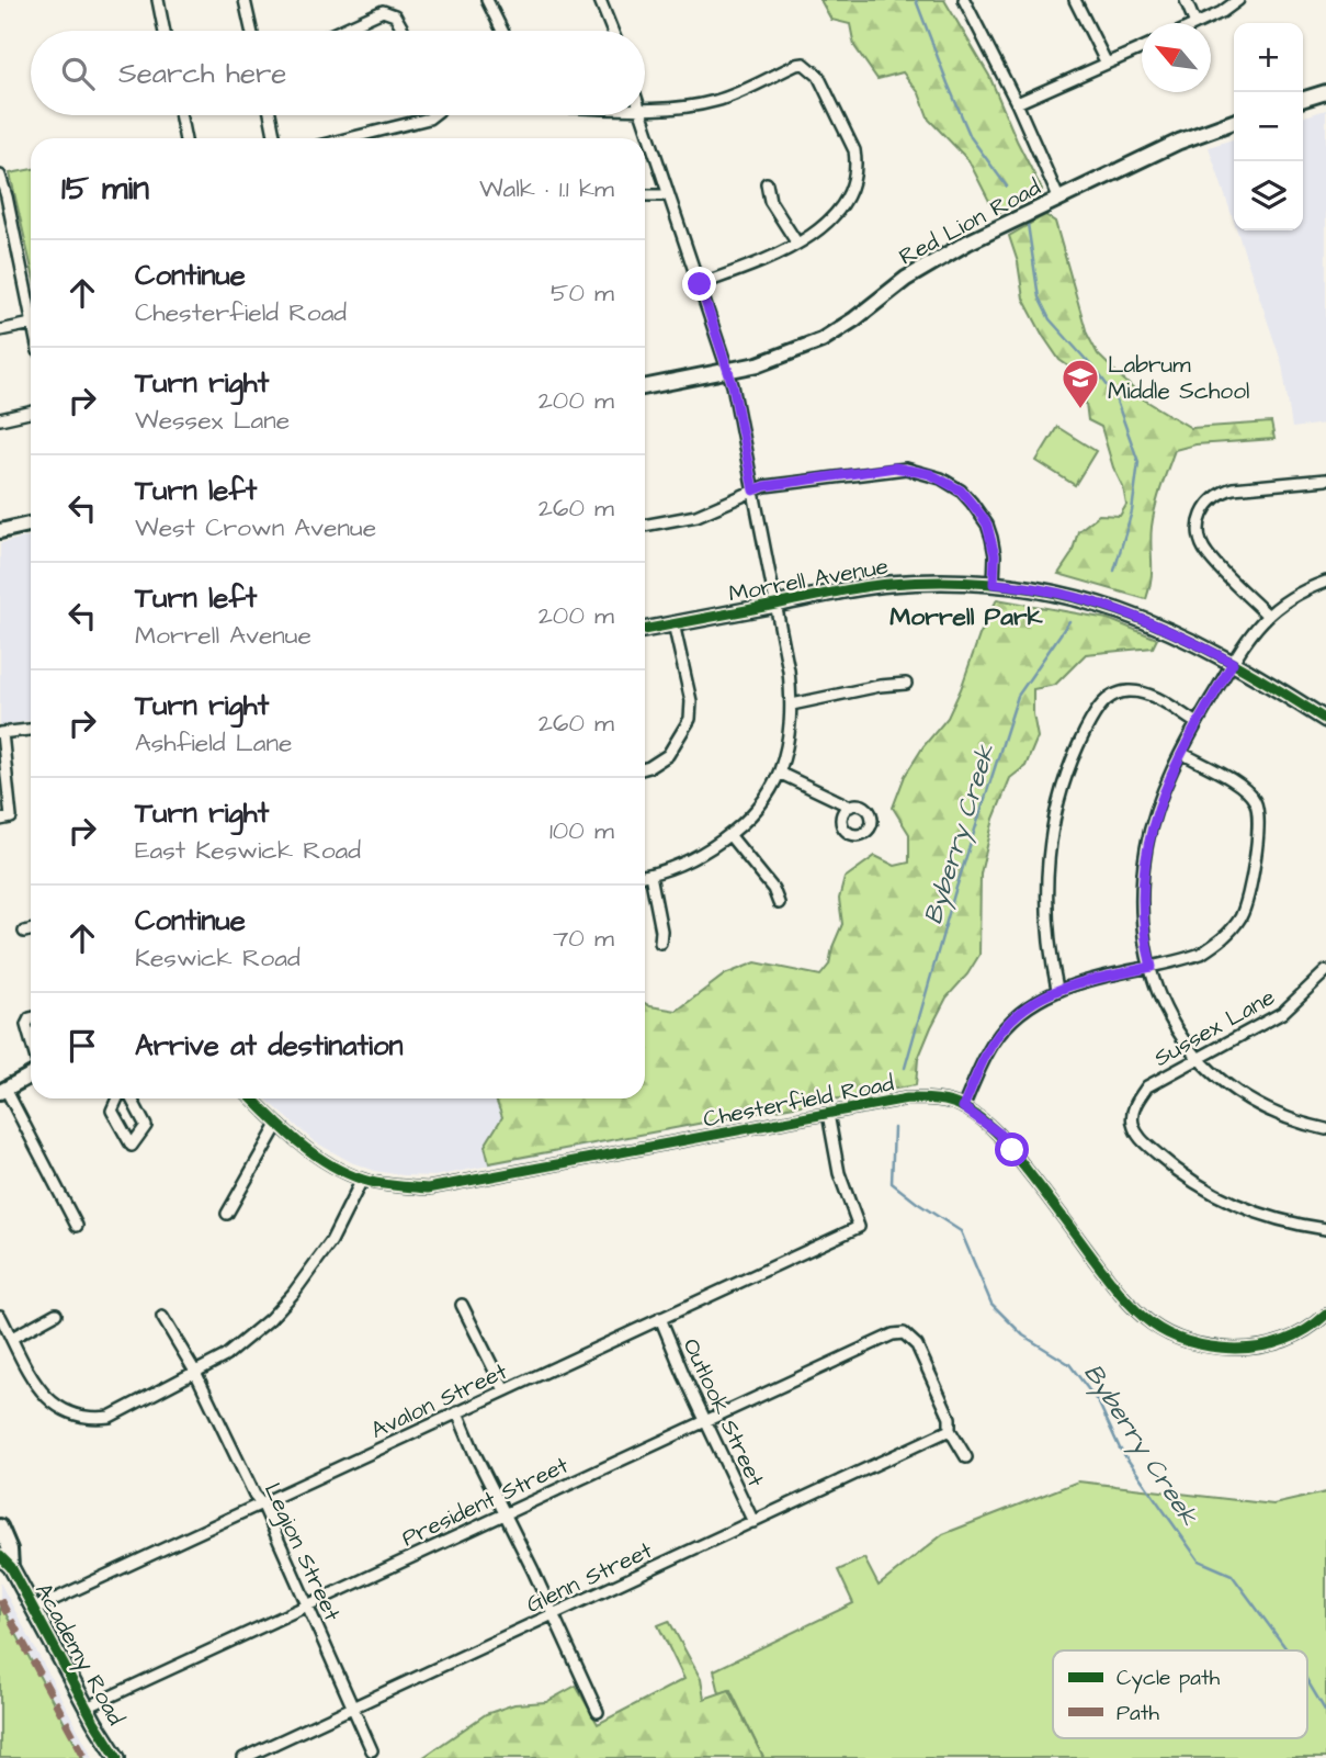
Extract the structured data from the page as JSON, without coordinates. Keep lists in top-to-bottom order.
{
  "streets": {
    "street": [
      "Red Lion Road",
      "Morrell Avenue",
      "Sussex Lane",
      "Chesterfield Road",
      "Avalon Street",
      "Outlook Street",
      "President Street",
      "Legion Street",
      "Glenn Street",
      "Academy Road"
    ]
  },
  "crossings": [
    ["Chesterfield Road", "Avalon Street"],
    ["Avalon Street", "Outlook Street"],
    ["Avalon Street", "Legion Street"],
    ["Avalon Street", "Academy Road"],
    ["Outlook Street", "President Street"],
    ["Outlook Street", "Glenn Street"],
    ["President Street", "Legion Street"],
    ["President Street", "Glenn Street"],
    ["President Street", "Academy Road"],
    ["Legion Street", "Glenn Street"]
  ],
  "districts": ["Morrell Park"],
  "water": ["Byberry Creek"],
  "places": {
    "school or university": ["Labrum Middle School"]
  },
  "legend": ["Cycle path", "Path"],
  "north": "top left",
  "page": {
    "map_buttons": ["+", "−"],
    "search": "Search here",
    "heading": ["15 min", "Walk · 1.1 km"],
    "list": [
      ["Continue", "Chesterfield Road", "50 m"],
      ["Turn right", "Wessex Lane", "200 m"],
      ["Turn left", "West Crown Avenue", "260 m"],
      ["Turn left", "Morrell Avenue", "200 m"],
      ["Turn right", "Ashfield Lane", "260 m"],
      ["Turn right", "East Keswick Road", "100 m"],
      ["Continue", "Keswick Road", "70 m"],
      "Arrive at destination"
    ]
  }
}
